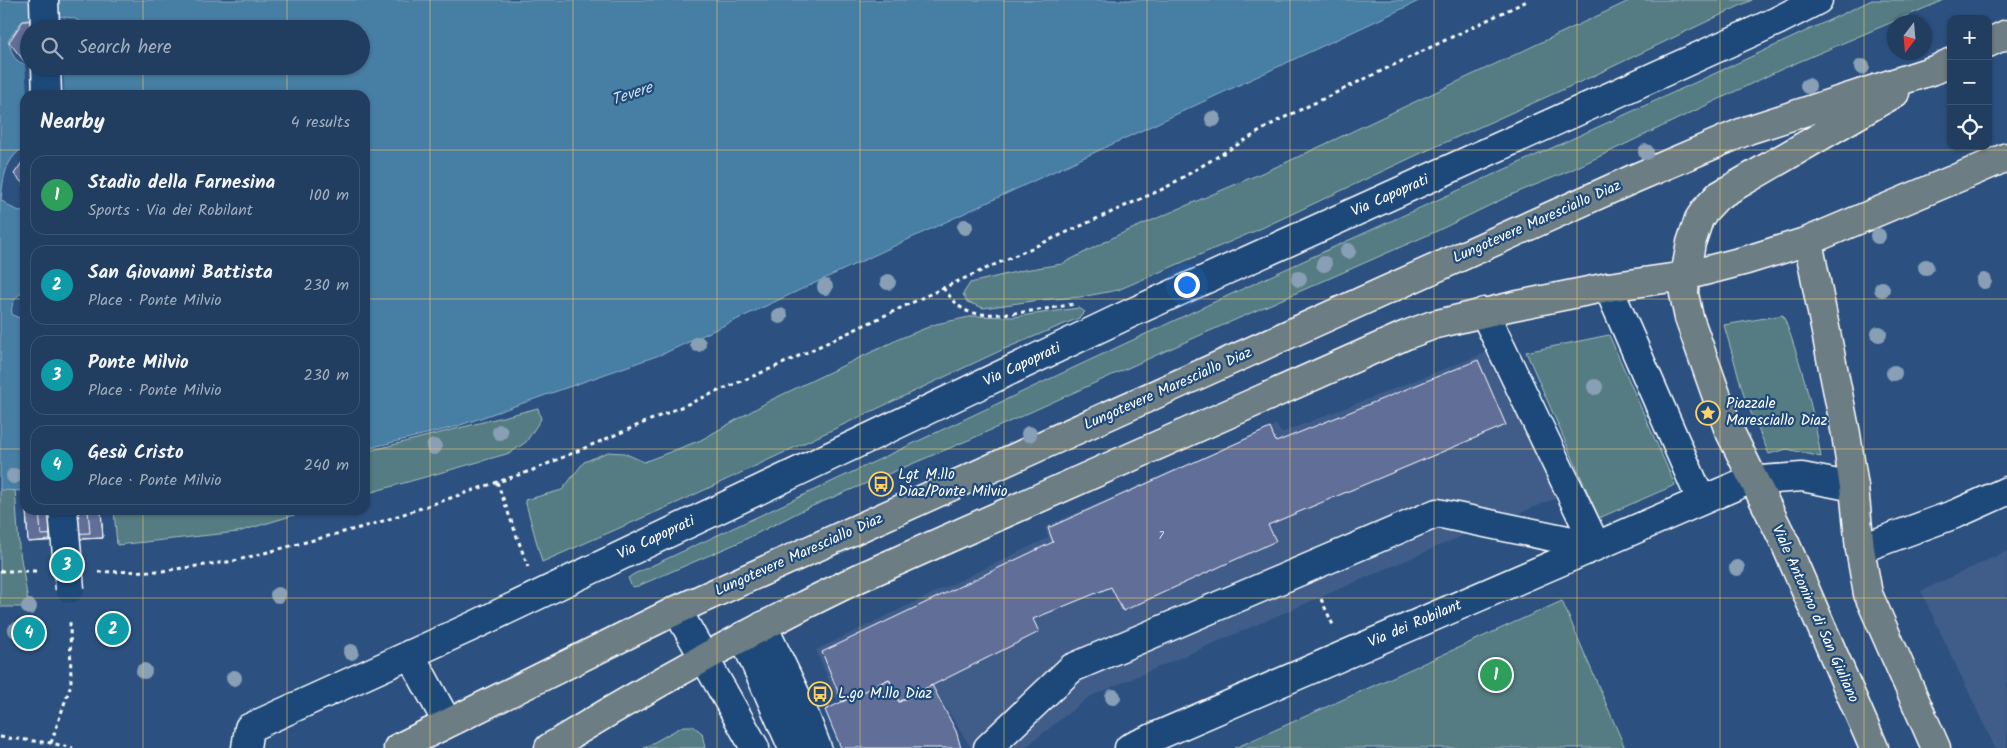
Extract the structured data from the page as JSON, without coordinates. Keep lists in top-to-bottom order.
{
  "streets": {
    "main road": ["Lungotevere Maresciallo Diaz", "Viale Antonino di San Giuliano"],
    "street": ["Via Capoprati", "Via dei Robilant"]
  },
  "water": ["Tevere"],
  "places": {
    "place": ["Piazzale Maresciallo Diaz"],
    "bus stop": ["Lgt M.llo Diaz/Ponte Milvio", "L.go M.llo Diaz"]
  },
  "house_numbers": ["7"],
  "north": "bottom",
  "page": {
    "map_buttons": ["+", "−"],
    "search": "Search here",
    "heading": ["Nearby", "4 results"],
    "list": [
      {
        "mark": "1",
        "name": "Stadio della Farnesina",
        "note": "Sports · Via dei Robilant",
        "value": "100 m"
      },
      {
        "mark": "2",
        "name": "San Giovanni Battista",
        "note": "Place · Ponte Milvio",
        "value": "230 m"
      },
      {
        "mark": "3",
        "name": "Ponte Milvio",
        "note": "Place · Ponte Milvio",
        "value": "230 m"
      },
      {
        "mark": "4",
        "name": "Gesù Cristo",
        "note": "Place · Ponte Milvio",
        "value": "240 m"
      }
    ],
    "pins": [
      "3",
      "2",
      "4",
      "1"
    ]
  }
}
